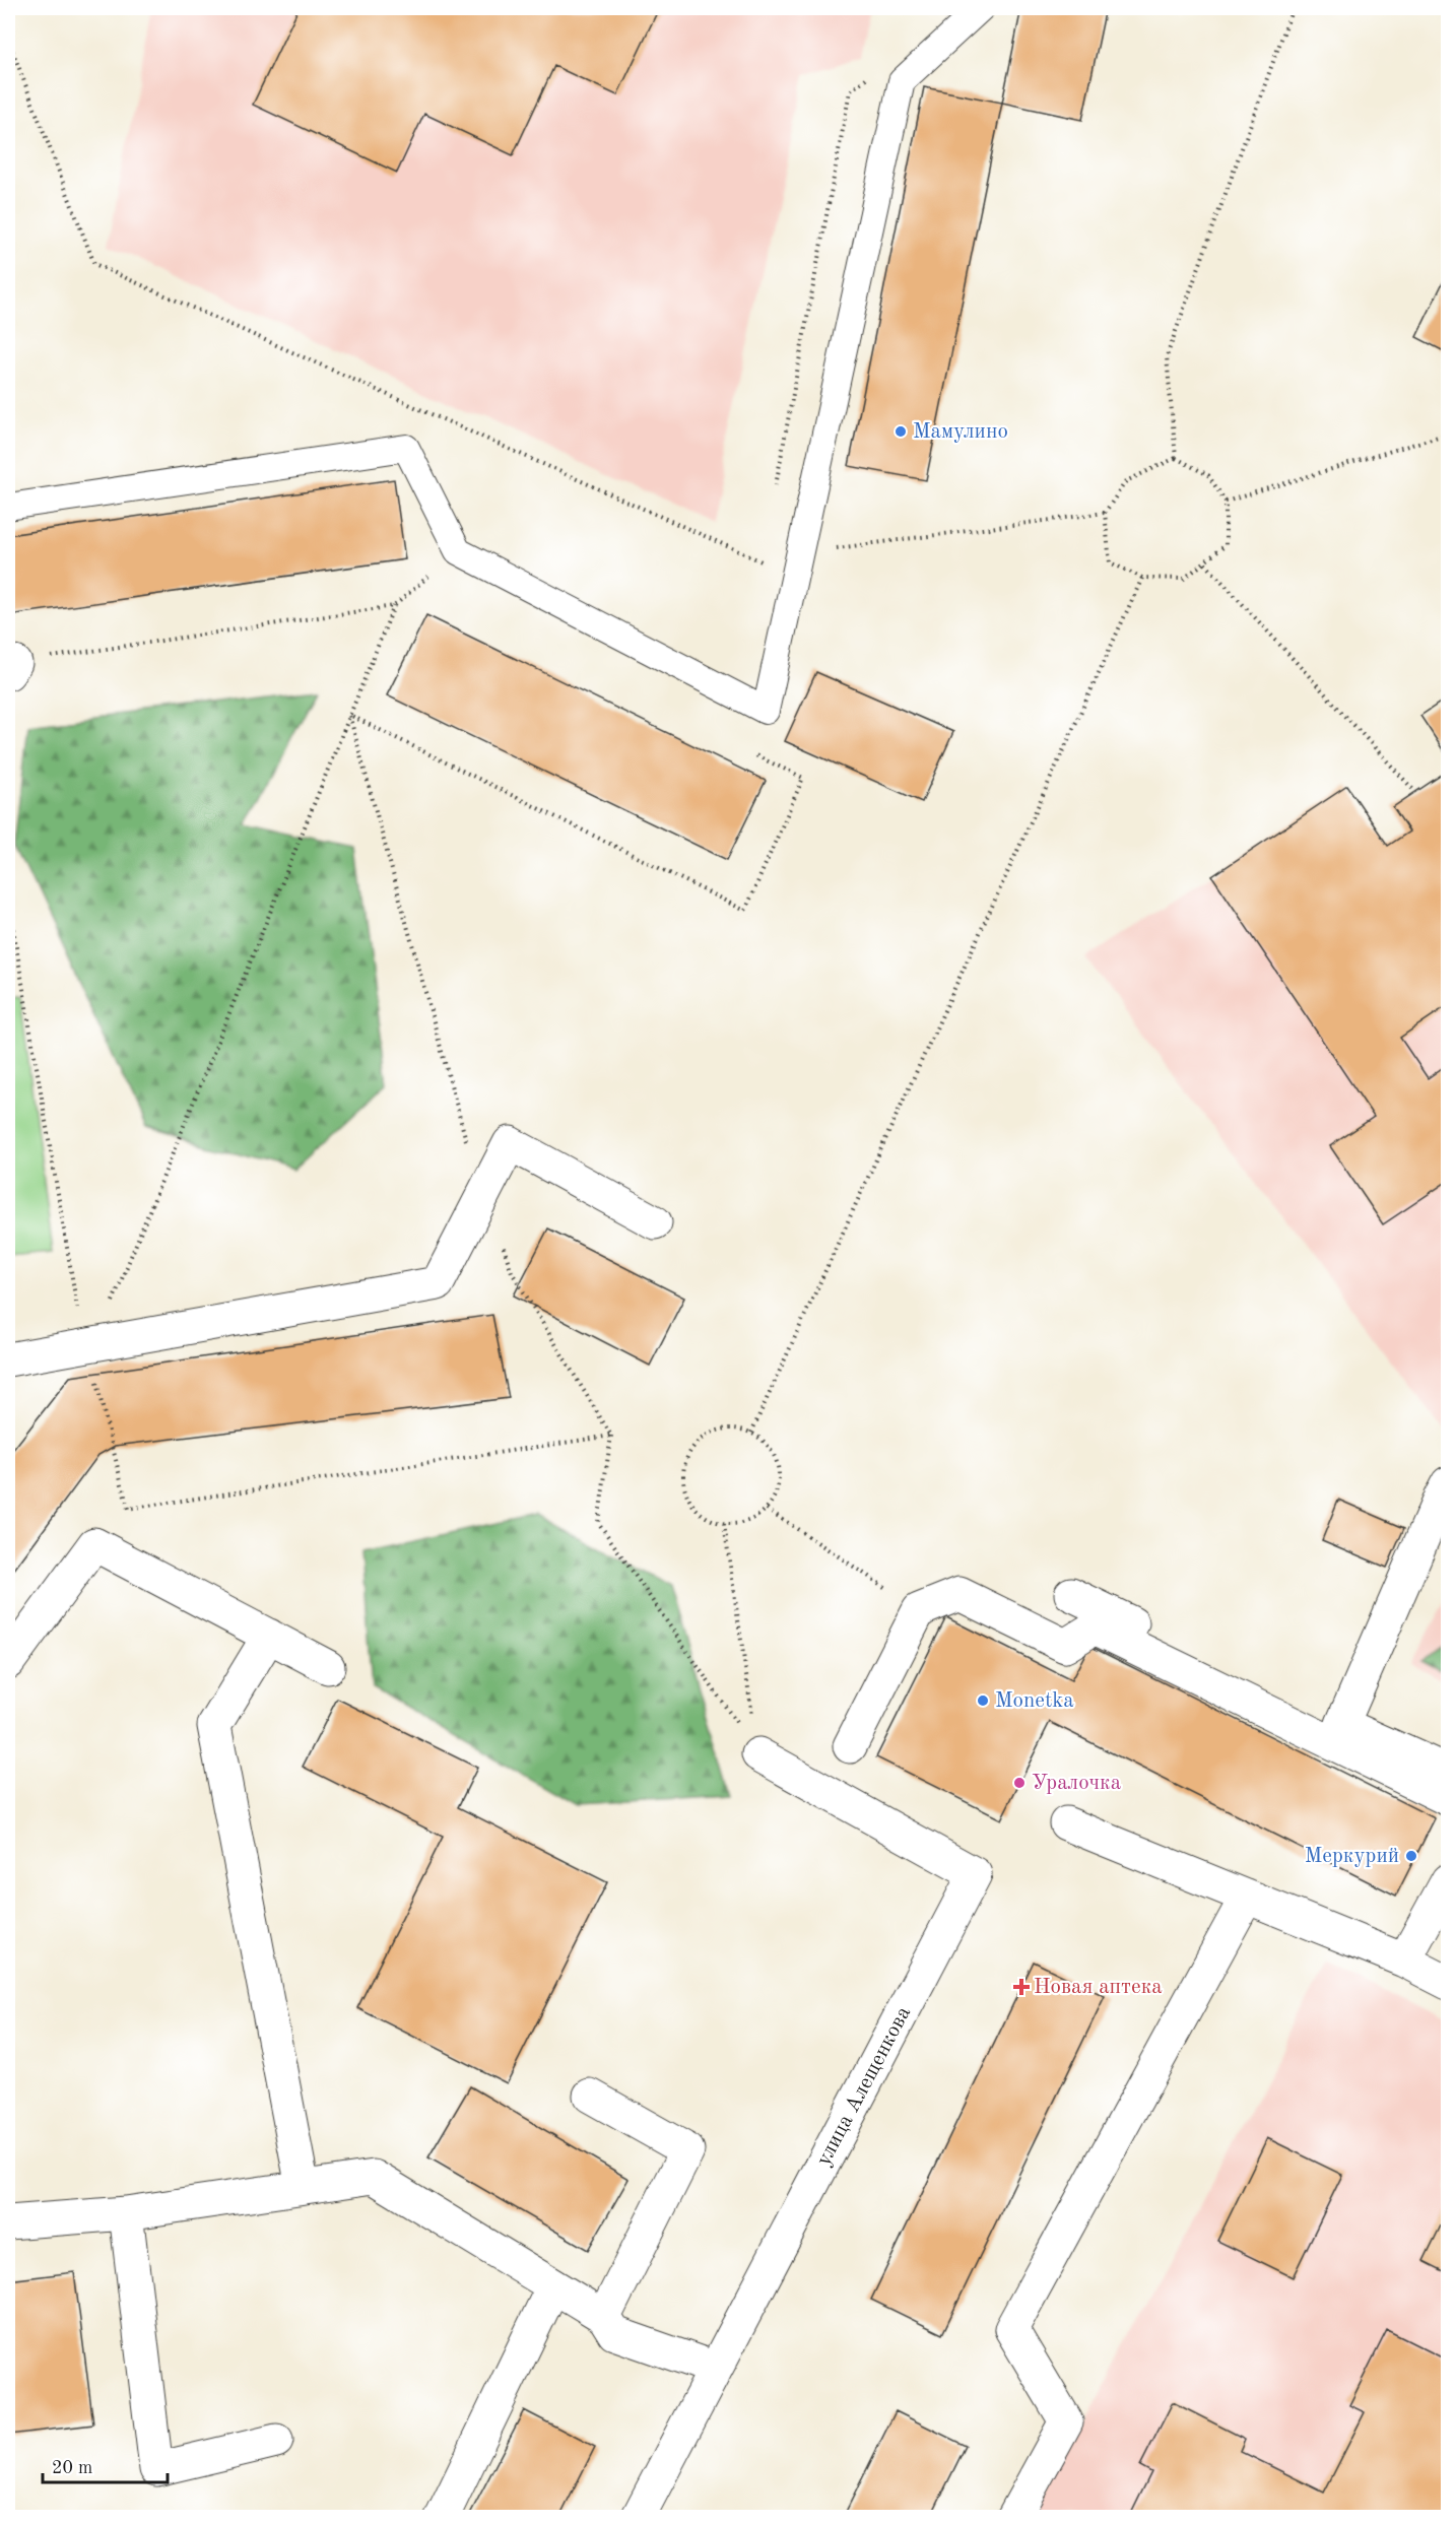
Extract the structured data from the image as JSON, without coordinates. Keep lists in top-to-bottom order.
{
  "streets": {
    "street": ["улица Алещенкова"]
  },
  "places": {
    "other": [
      "Мамулино",
      "Monetka",
      "Уралочка",
      "Меркурий"
    ],
    "health": ["Новая аптека"]
  },
  "scale_bar": "20 m"
}
